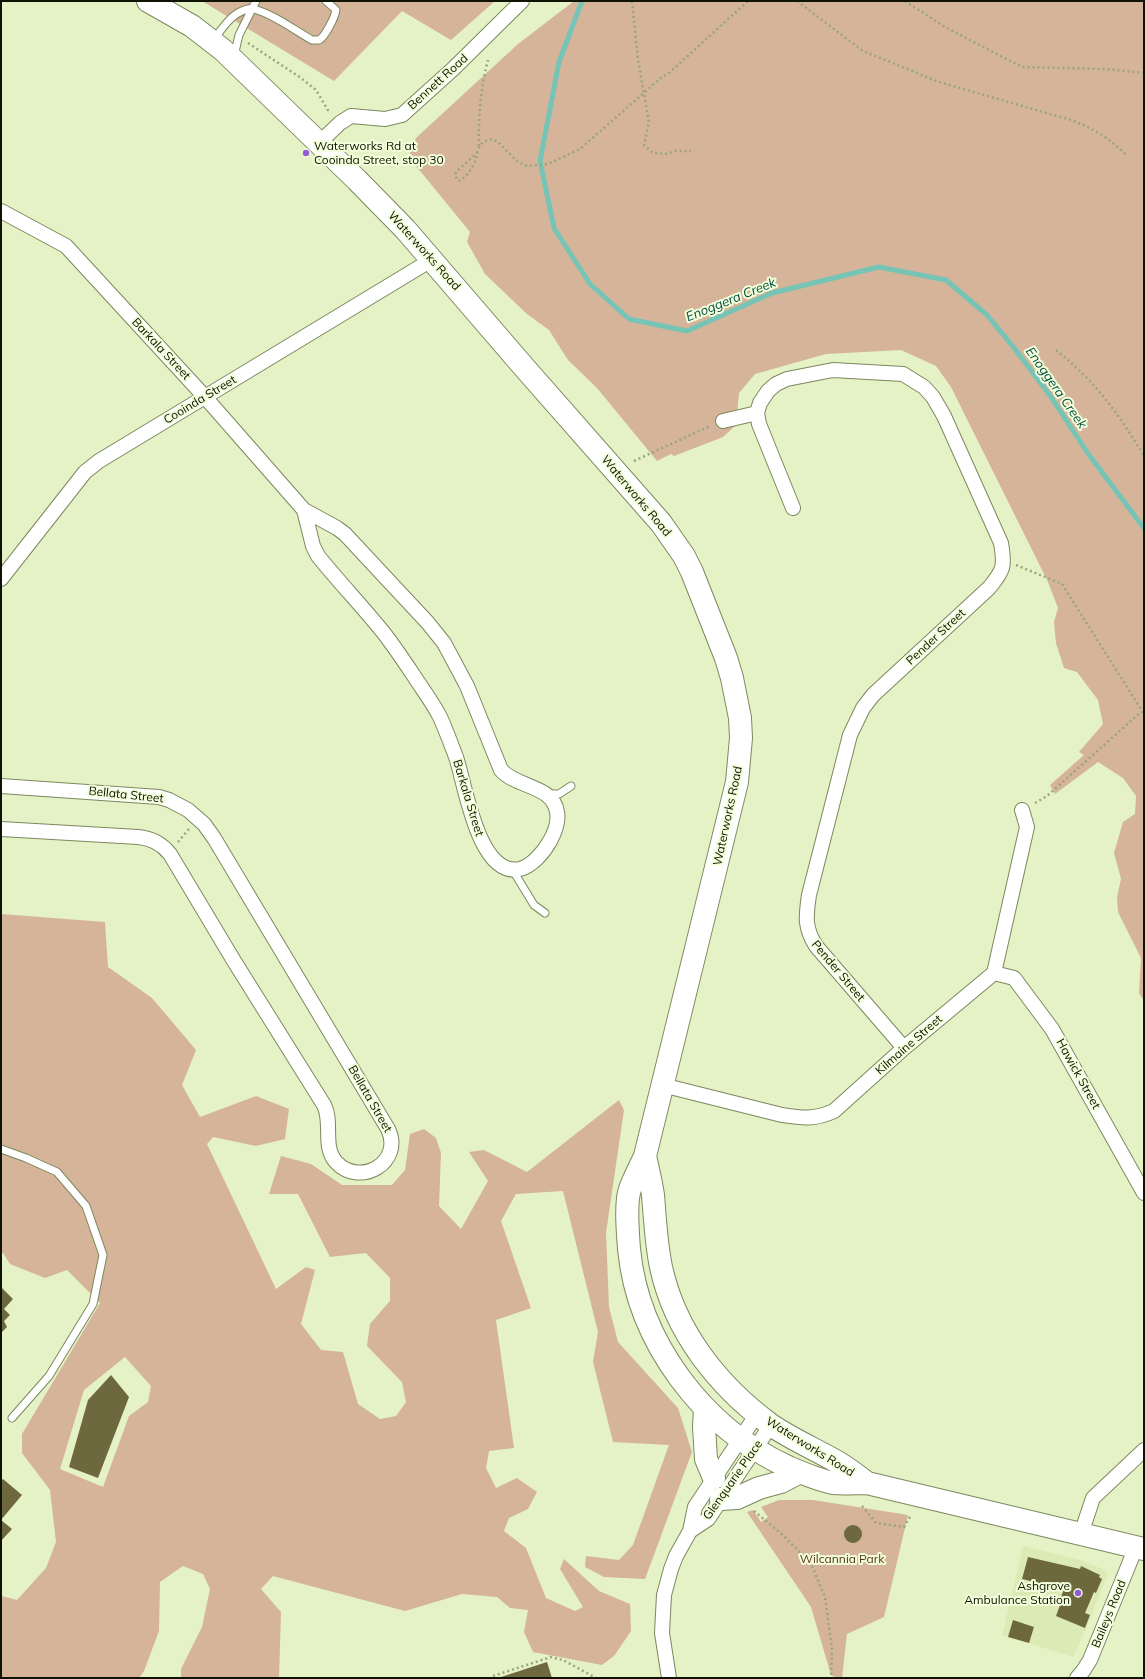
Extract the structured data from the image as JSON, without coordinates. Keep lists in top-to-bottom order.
{
  "streets": {
    "main road": ["Waterworks Road"],
    "street": [
      "Bennett Road",
      "Barkala Street",
      "Cooinda Street",
      "Pender Street",
      "Bellata Street",
      "Kilmaine Street",
      "Hawick Street",
      "Glenquarie Place",
      "Baileys Road"
    ]
  },
  "crossings": [
    ["Bennett Road", "Waterworks Road"],
    ["Waterworks Road", "Cooinda Street"],
    ["Waterworks Road", "Kilmaine Street"],
    ["Waterworks Road", "Glenquarie Place"],
    ["Waterworks Road", "Baileys Road"],
    ["Barkala Street", "Cooinda Street"],
    ["Pender Street", "Kilmaine Street"],
    ["Kilmaine Street", "Hawick Street"]
  ],
  "water": ["Enoggera Creek"],
  "parks": ["Wilcannia Park"],
  "places": ["Waterworks Rd at Cooinda Street, stop 30", "Ashgrove Ambulance Station"]
}
